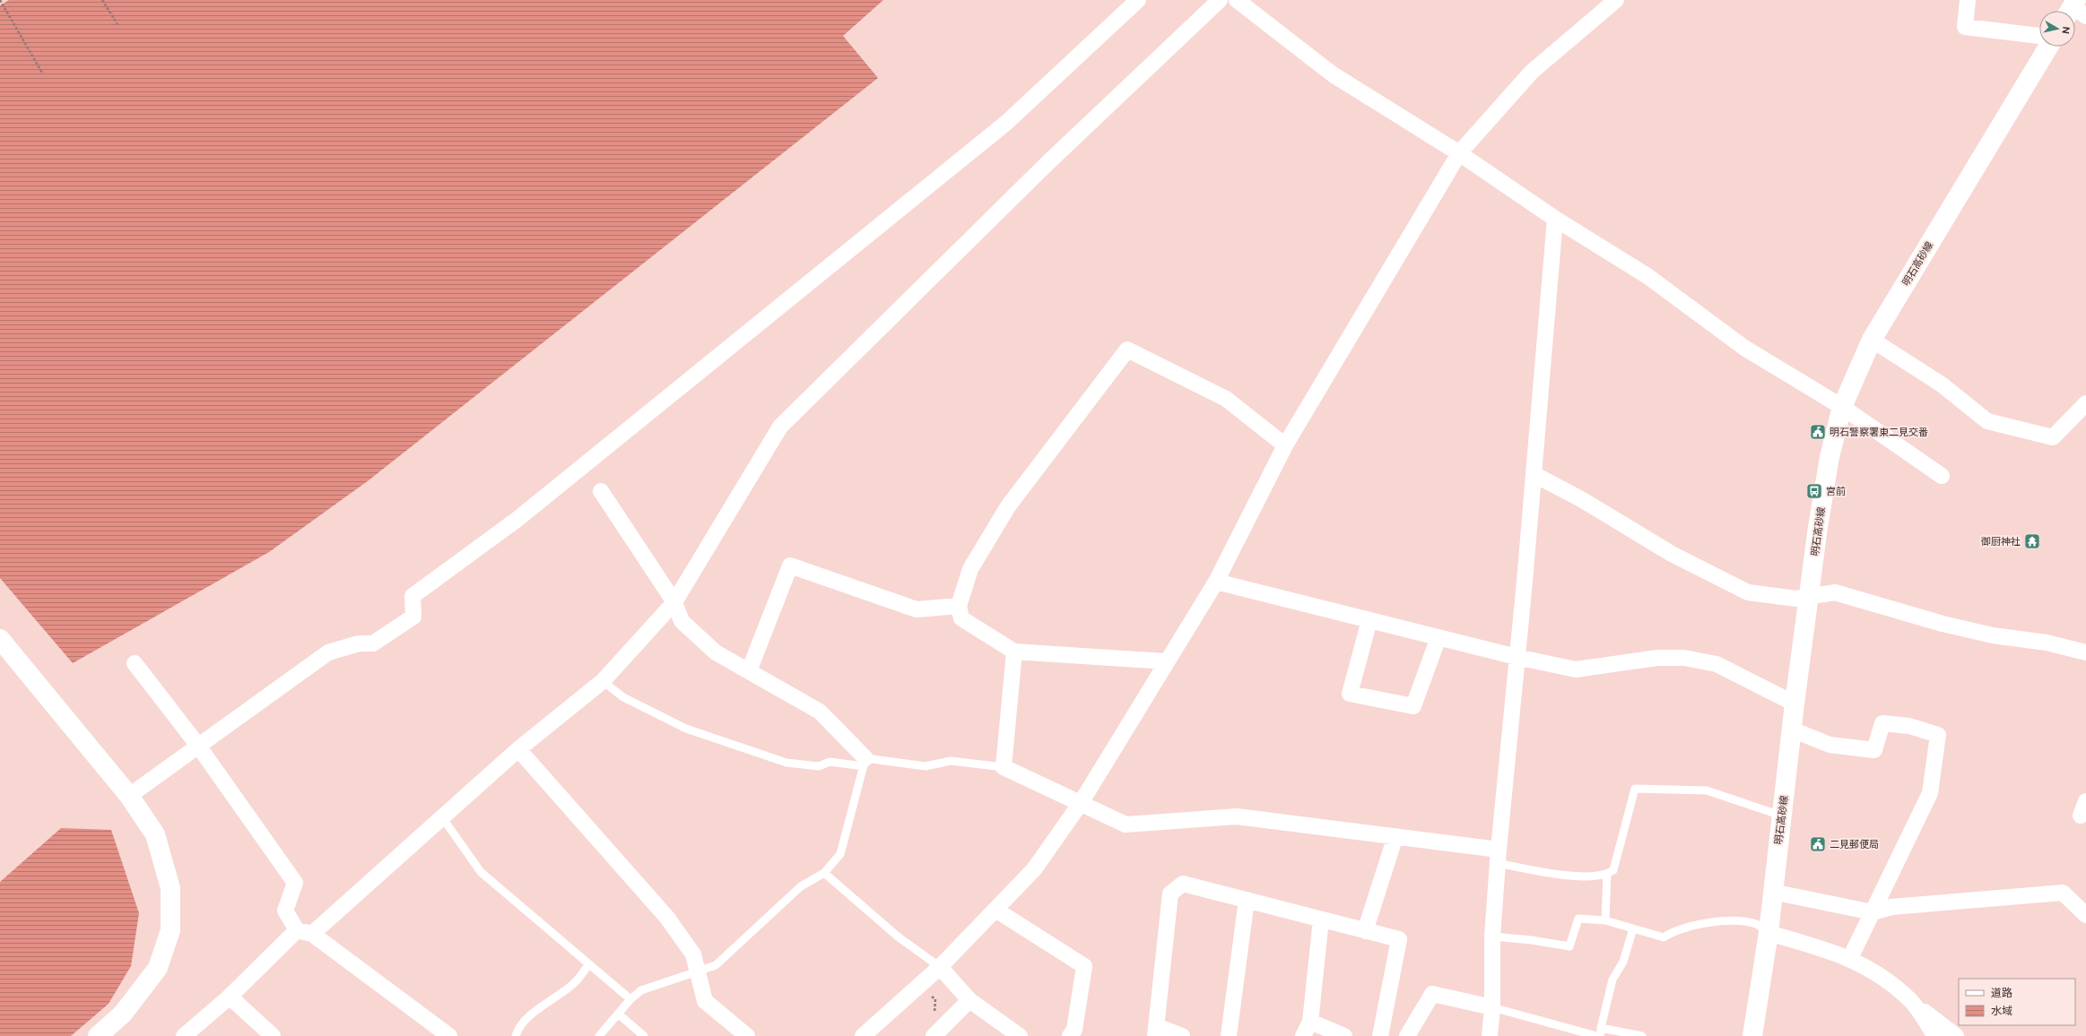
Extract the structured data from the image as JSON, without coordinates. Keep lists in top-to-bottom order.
{
  "streets": {
    "main road": ["明石高砂線"]
  },
  "places": {
    "public building": ["明石警察署東二見交番", "二見郵便局"],
    "bus stop": ["宮前"],
    "temple": ["御厨神社"]
  },
  "legend": ["道路", "水域"],
  "north": "right"
}
